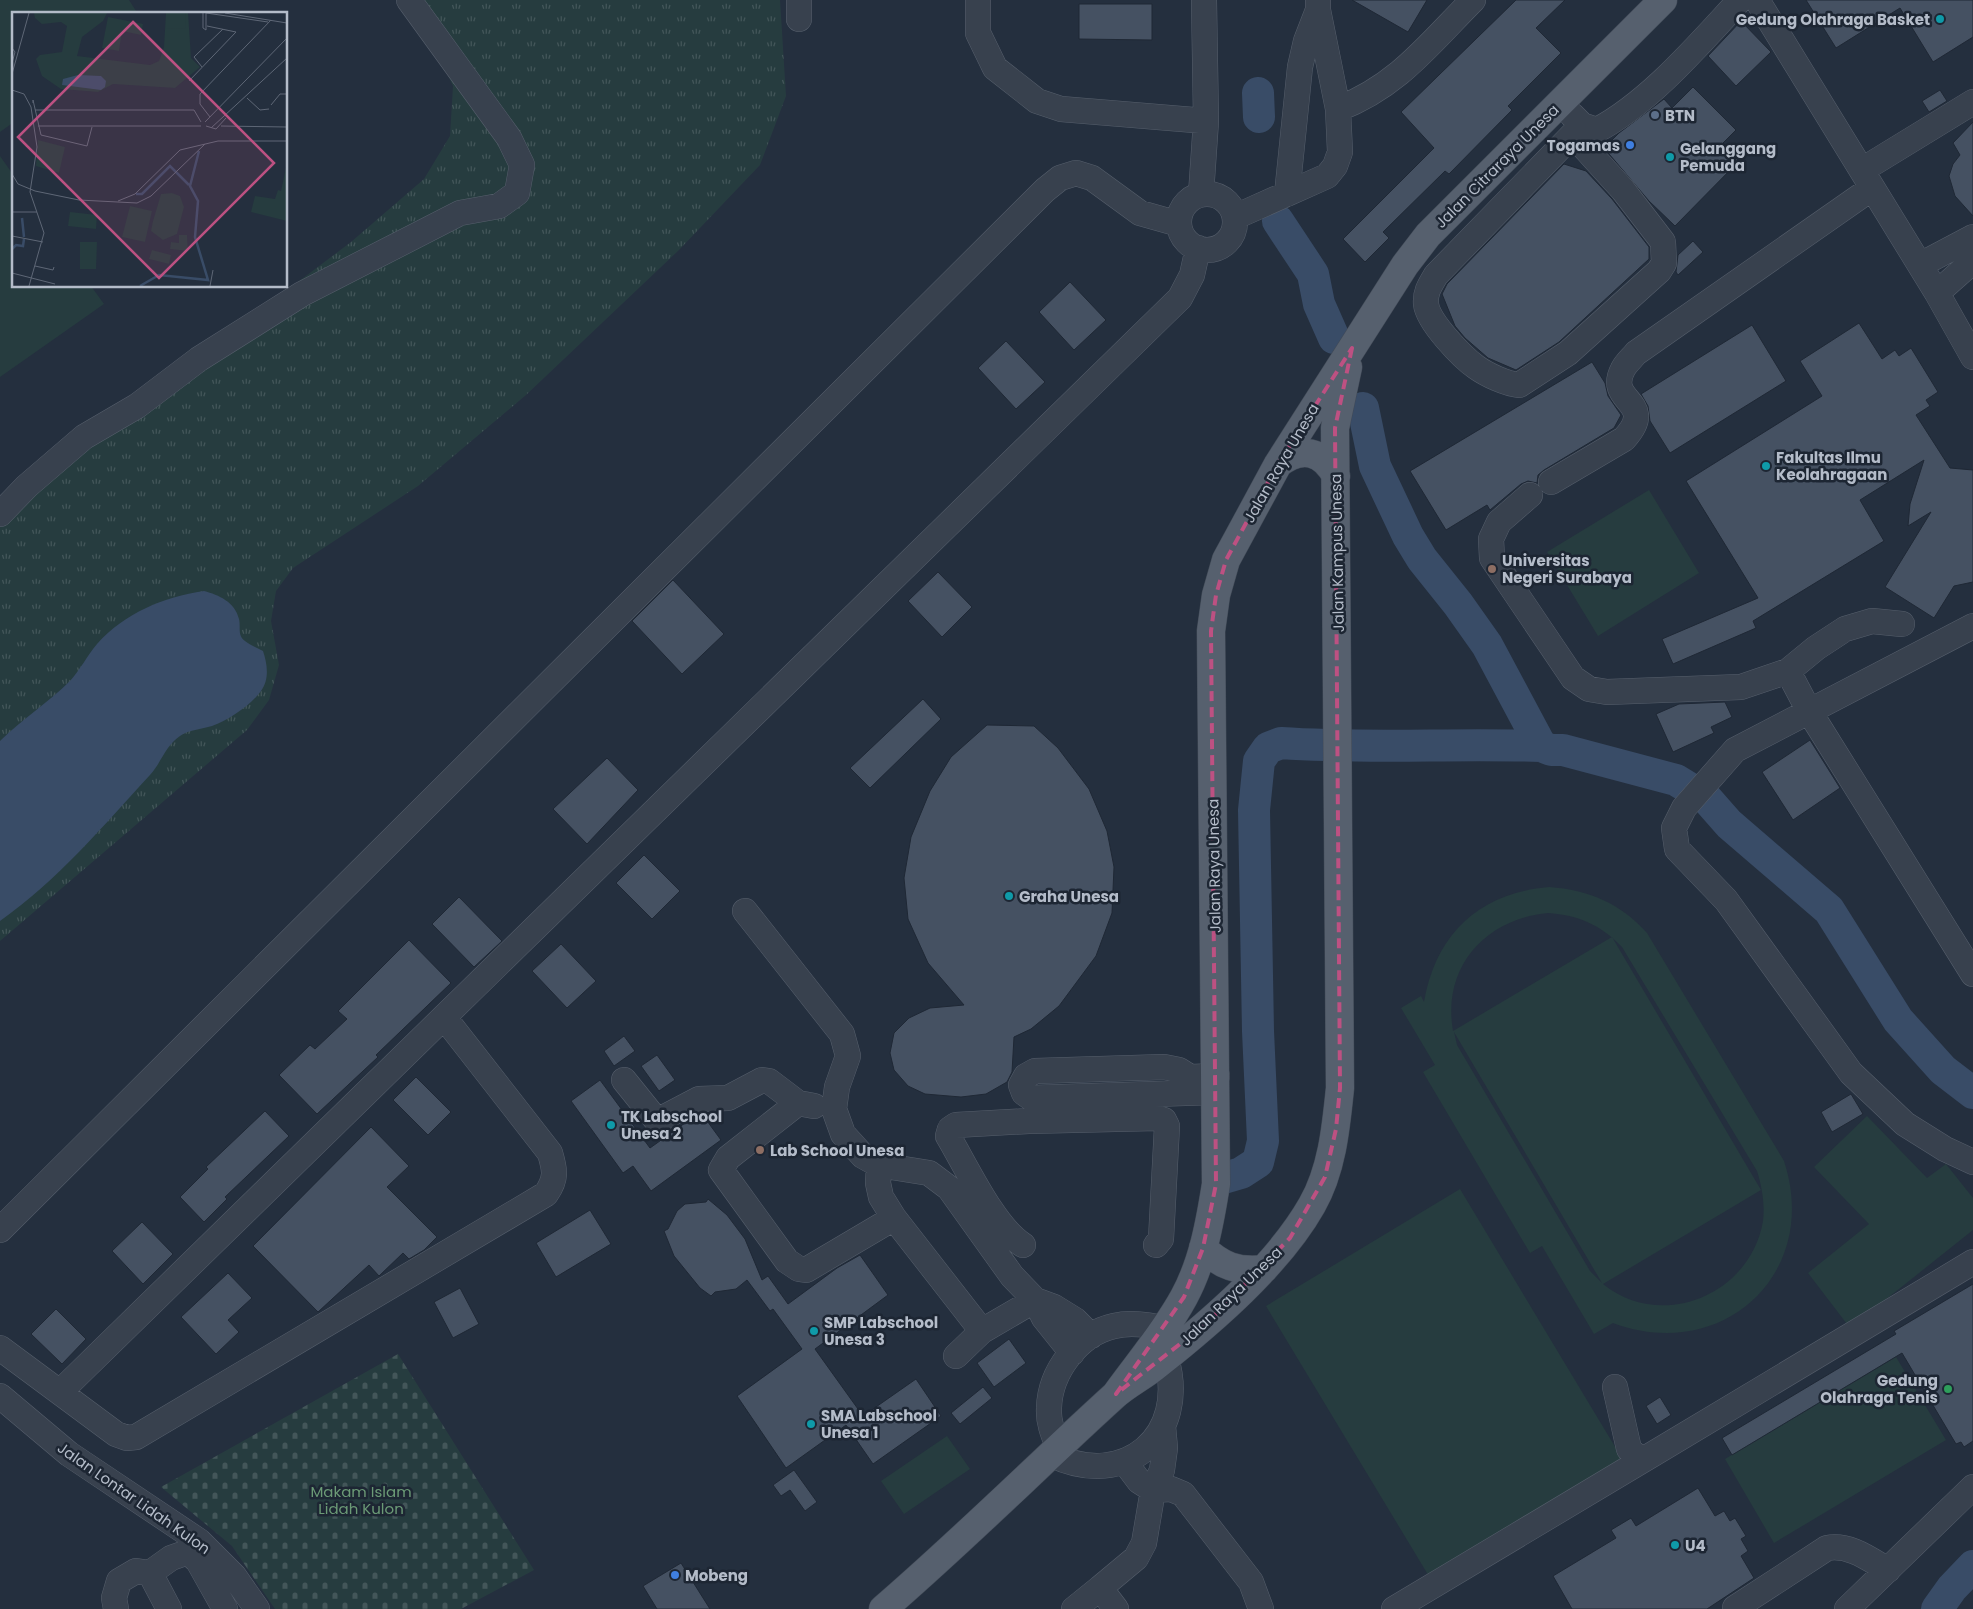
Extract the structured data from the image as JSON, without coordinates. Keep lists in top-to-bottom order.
{
  "streets": {
    "main road": ["Jalan Citraraya Unesa", "Jalan Raya Unesa", "Jalan Kampus Unesa"],
    "street": ["Jalan Lontar Lidah Kulon"]
  },
  "crossings": [
    ["Jalan Citraraya Unesa", "Jalan Raya Unesa"],
    ["Jalan Citraraya Unesa", "Jalan Kampus Unesa"],
    ["Jalan Raya Unesa", "Jalan Kampus Unesa"]
  ],
  "parks": ["Makam Islam Lidah Kulon"],
  "places": [
    "Gedung Olahraga Basket",
    "BTN",
    "Togamas",
    "Gelanggang Pemuda",
    "Fakultas Ilmu Keolahragaan",
    "Universitas Negeri Surabaya",
    "Graha Unesa",
    "TK Labschool Unesa 2",
    "Lab School Unesa",
    "SMP Labschool Unesa 3",
    "Gedung Olahraga Tenis",
    "SMA Labschool Unesa 1",
    "U4",
    "Mobeng"
  ]
}
